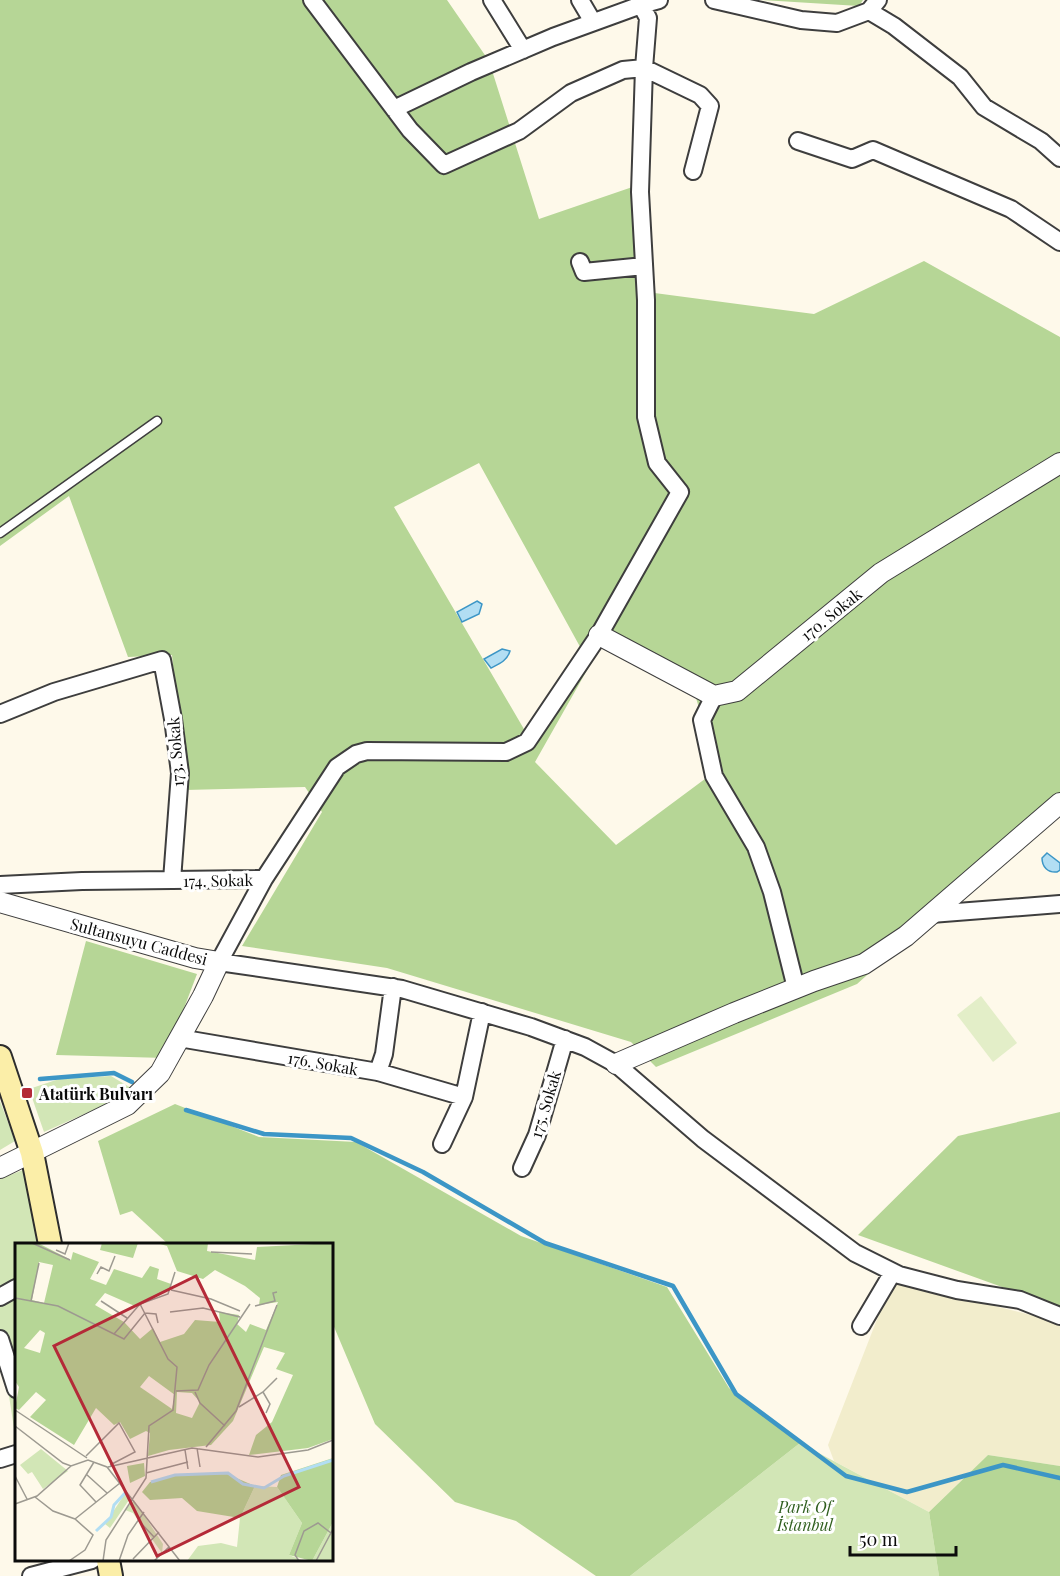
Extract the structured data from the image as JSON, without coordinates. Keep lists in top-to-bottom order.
{
  "streets": {
    "street": [
      "170. Sokak",
      "173. Sokak",
      "174. Sokak",
      "Sultansuyu Caddesi",
      "176. Sokak",
      "175. Sokak"
    ]
  },
  "crossings": [
    ["173. Sokak", "174. Sokak"],
    ["Sultansuyu Caddesi", "176. Sokak"]
  ],
  "parks": ["Park Of İstanbul"],
  "places": {
    "transit": ["Atatürk Bulvarı"]
  },
  "scale_bar": "50 m"
}
